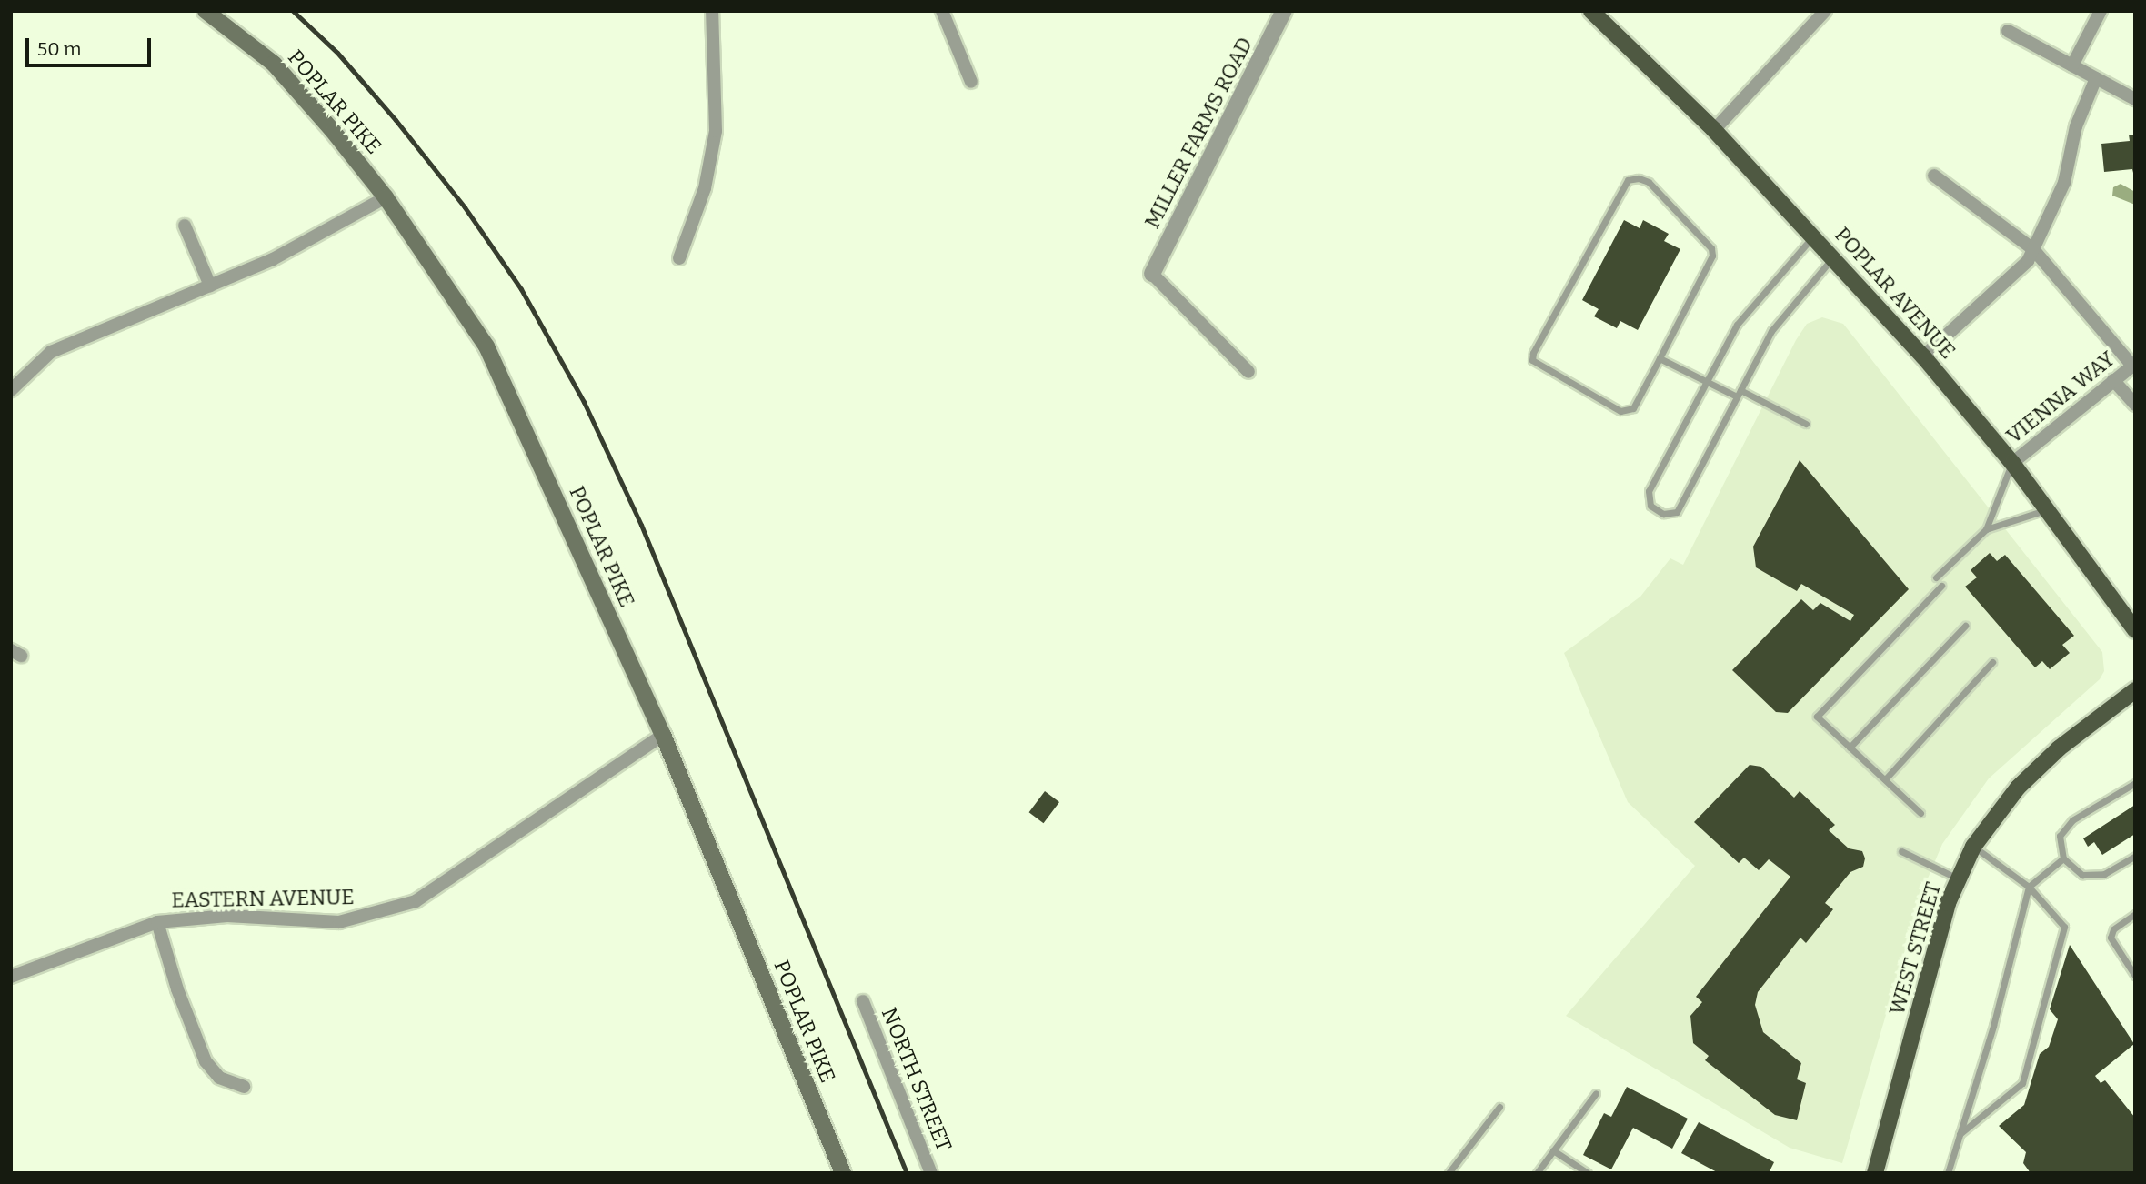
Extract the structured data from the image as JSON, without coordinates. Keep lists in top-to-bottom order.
{
  "streets": {
    "main road": ["POPLAR PIKE", "POPLAR AVENUE", "WEST STREET"],
    "street": [
      "MILLER FARMS ROAD",
      "VIENNA WAY",
      "EASTERN AVENUE",
      "NORTH STREET"
    ]
  },
  "crossings": [
    ["POPLAR PIKE", "EASTERN AVENUE"],
    ["POPLAR AVENUE", "VIENNA WAY"]
  ],
  "scale_bar": "50 m"
}
